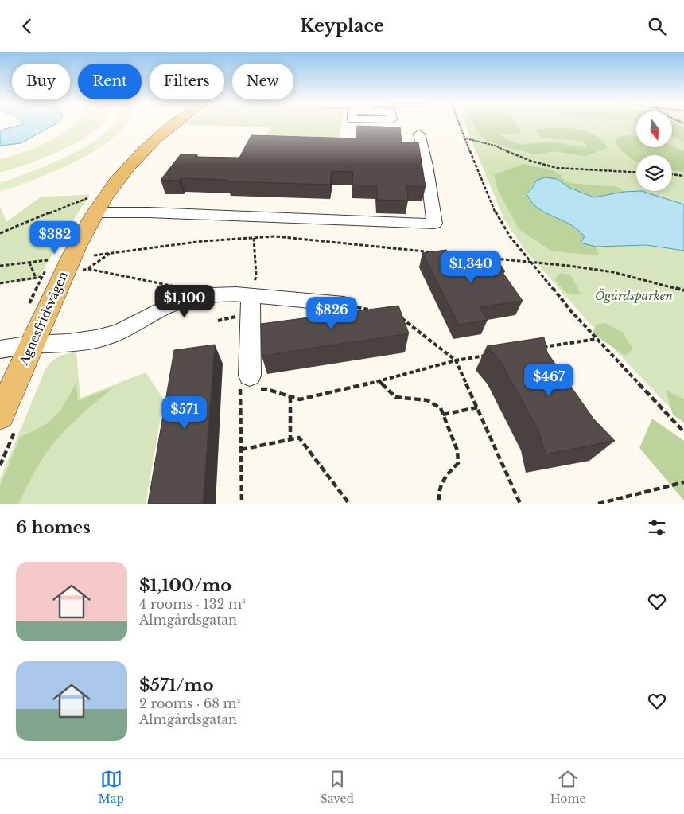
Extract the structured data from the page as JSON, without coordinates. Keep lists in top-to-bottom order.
{
  "streets": {
    "main road": ["Agnesfridsvägen"]
  },
  "parks": ["Ögårdsparken"],
  "north": "bottom",
  "page": {
    "header": "Keyplace",
    "chip": [
      "Buy",
      "Rent",
      "Filters",
      "New"
    ],
    "price": [
      "$382",
      "$1,340",
      "$1,100",
      "$826",
      "$467",
      "$571"
    ],
    "heading": "6 homes",
    "list": [
      {
        "name": "$1,100/mo",
        "note": "4 rooms · 132 m² · Almgårdsgatan"
      },
      {
        "name": "$571/mo",
        "note": "2 rooms · 68 m² · Almgårdsgatan"
      }
    ],
    "tabs": ["Map", "Saved", "Home"]
  }
}
